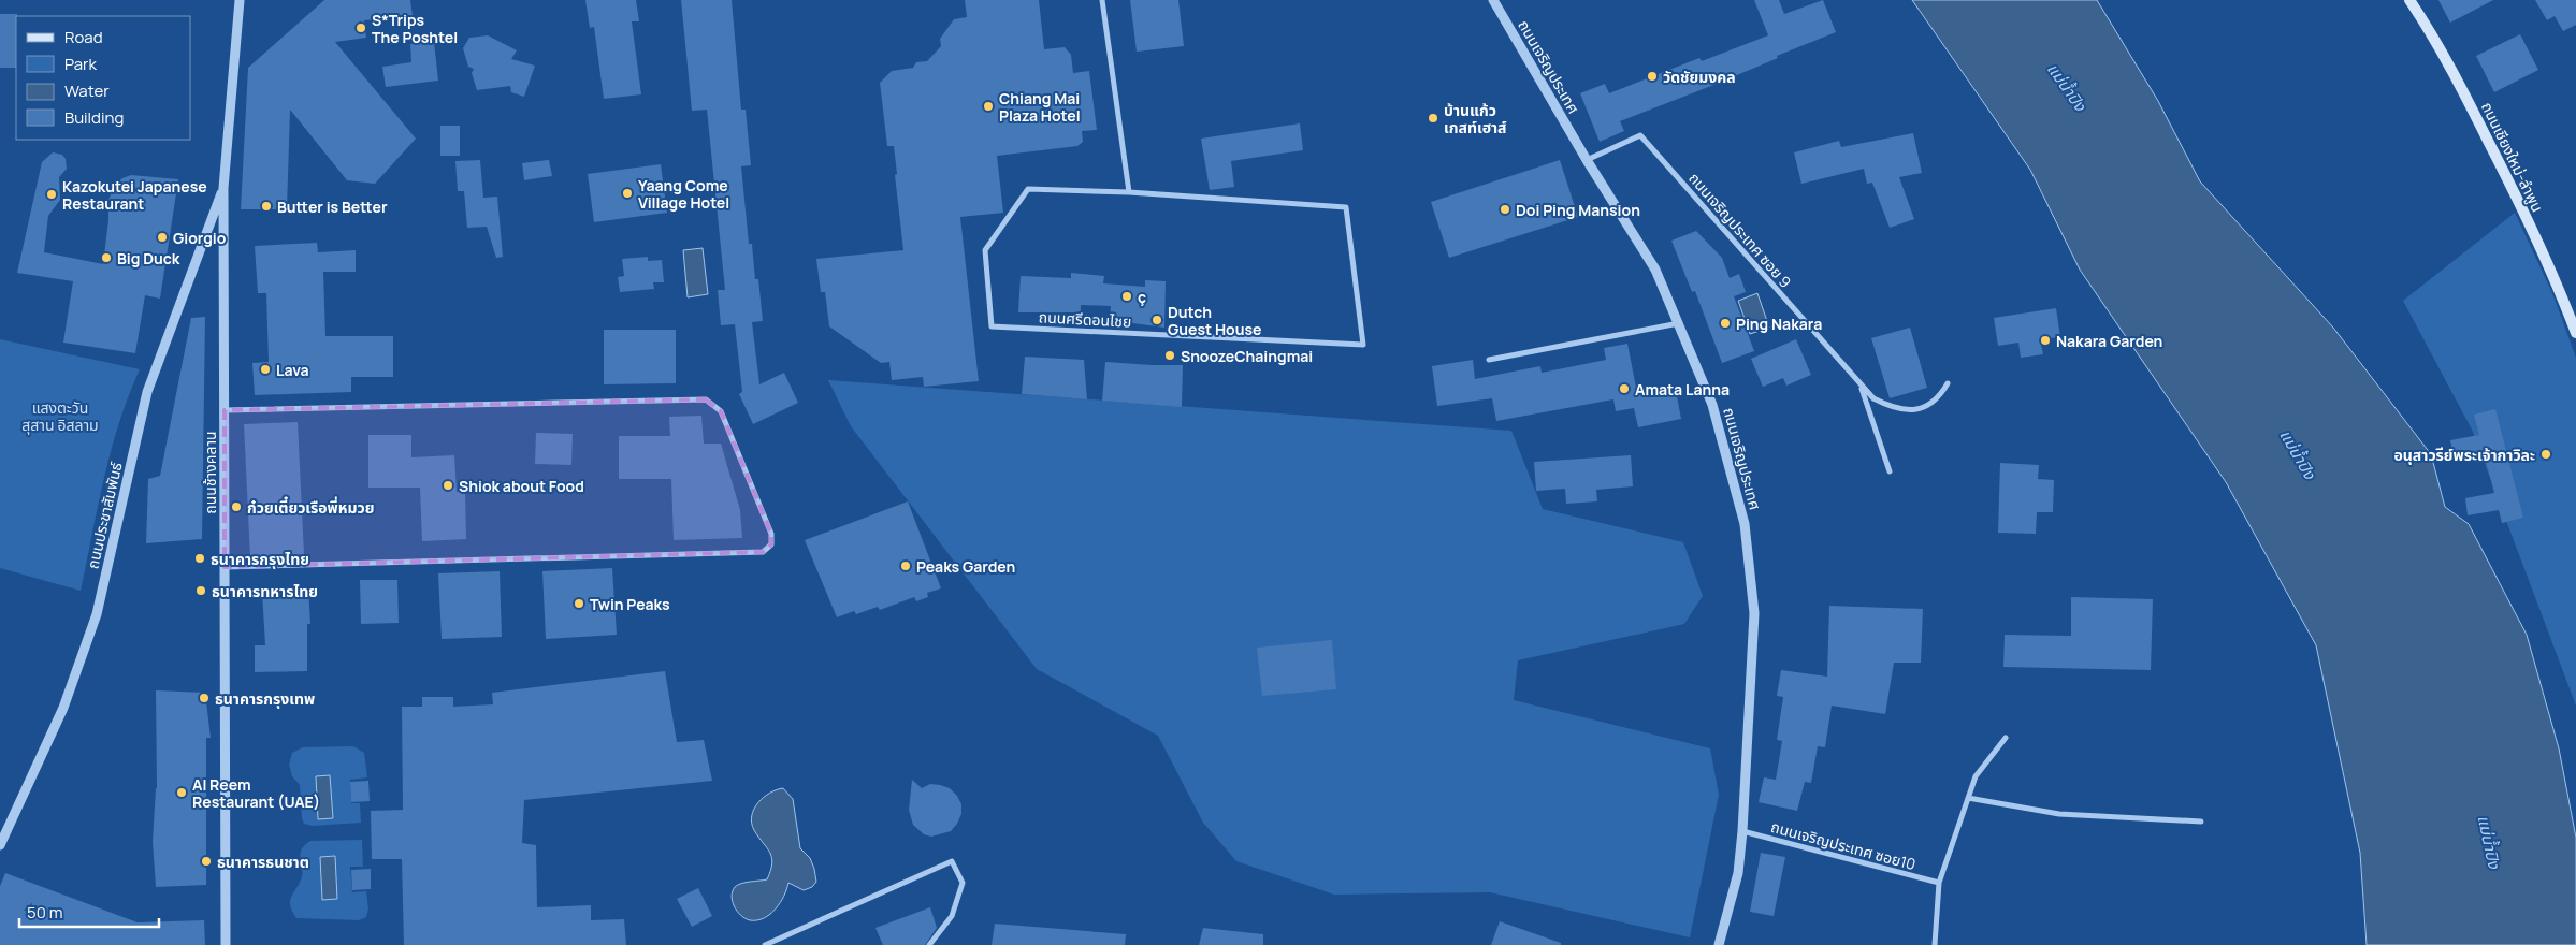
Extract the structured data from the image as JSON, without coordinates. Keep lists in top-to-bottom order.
{
  "streets": {
    "main road": ["ถนนเชียงใหม่-ลำพูน"],
    "street": [
      "ถนนเจริญประเทศ",
      "ถนนเจริญประเทศ ซอย 9",
      "ถนนศรีดอนไชย",
      "ถนนช้างคลาน",
      "ถนนประชาสัมพันธ์",
      "ถนนเจริญประเทศ ซอย10"
    ]
  },
  "crossings": [
    ["ถนนเจริญประเทศ", "ถนนเจริญประเทศ ซอย 9"],
    ["ถนนเจริญประเทศ", "ถนนเจริญประเทศ ซอย10"],
    ["ถนนช้างคลาน", "ถนนประชาสัมพันธ์"]
  ],
  "water": ["แม่น้ำปิง"],
  "parks": ["แสงตะวัน สุสาน อิสลาม"],
  "places": [
    "S*Trips The Poshtel",
    "วัดชัยมงคล",
    "Chiang Mai Plaza Hotel",
    "บ้านแก้ว เกสท์เฮาส์",
    "Yaang Come Village Hotel",
    "Kazokutei Japanese Restaurant",
    "Butter is Better",
    "Doi Ping Mansion",
    "Giorgio",
    "Big Duck",
    "ç",
    "Dutch Guest House",
    "Ping Nakara",
    "Nakara Garden",
    "SnoozeChaingmai",
    "Lava",
    "Amata Lanna",
    "อนุสาวรีย์พระเจ้ากาวิละ",
    "Shiok about Food",
    "ก๋วยเตี๋ยวเรือพี่หมวย",
    "ธนาคารกรุงไทย",
    "Peaks Garden",
    "ธนาคารทหารไทย",
    "Twin Peaks",
    "ธนาคารกรุงเทพ",
    "Al Reem Restaurant (UAE)",
    "ธนาคารธนชาต"
  ],
  "legend": [
    "Road",
    "Park",
    "Water",
    "Building"
  ],
  "scale_bar": "50 m"
}
